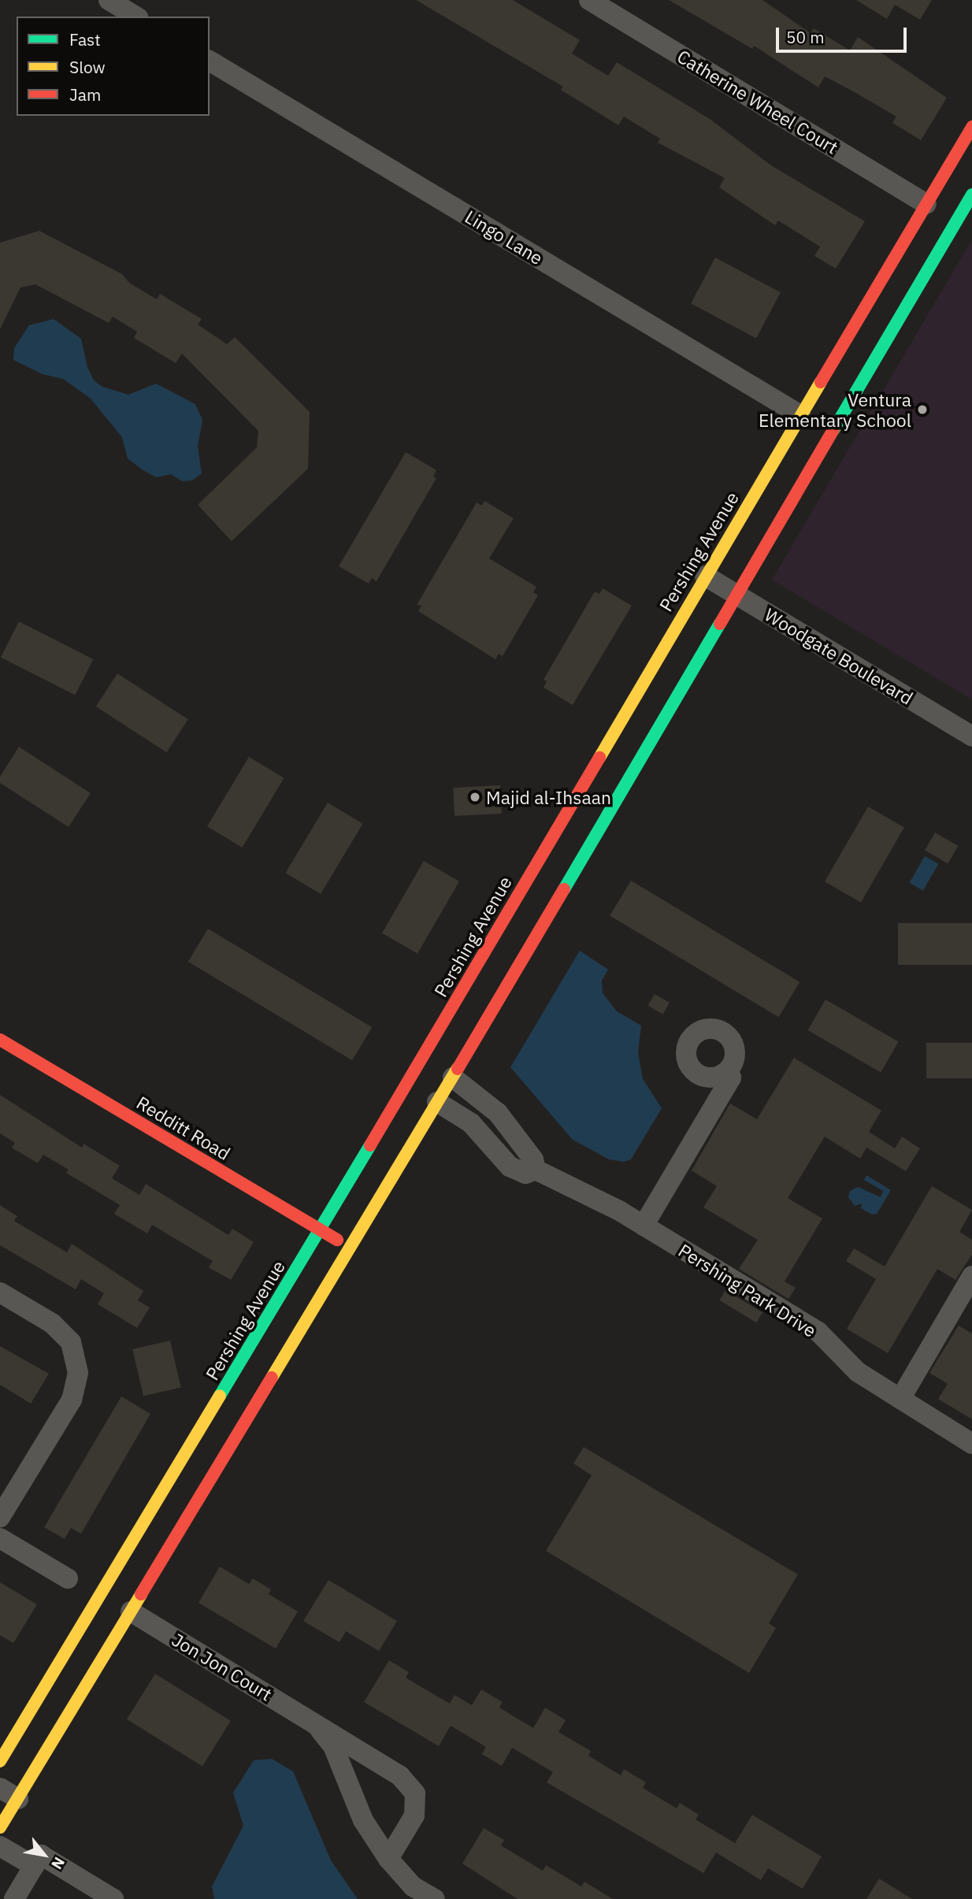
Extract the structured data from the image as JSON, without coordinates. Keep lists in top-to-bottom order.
{
  "streets": {
    "street": [
      "Catherine Wheel Court",
      "Lingo Lane",
      "Pershing Avenue",
      "Woodgate Boulevard",
      "Redditt Road",
      "Pershing Park Drive",
      "Jon Jon Court"
    ]
  },
  "crossings": [
    ["Catherine Wheel Court", "Pershing Avenue"],
    ["Lingo Lane", "Pershing Avenue"],
    ["Pershing Avenue", "Woodgate Boulevard"],
    ["Pershing Avenue", "Redditt Road"]
  ],
  "places": ["Ventura Elementary School", "Majid al-Ihsaan"],
  "legend": ["Fast", "Slow", "Jam"],
  "scale_bar": "50 m",
  "north": "bottom right"
}
